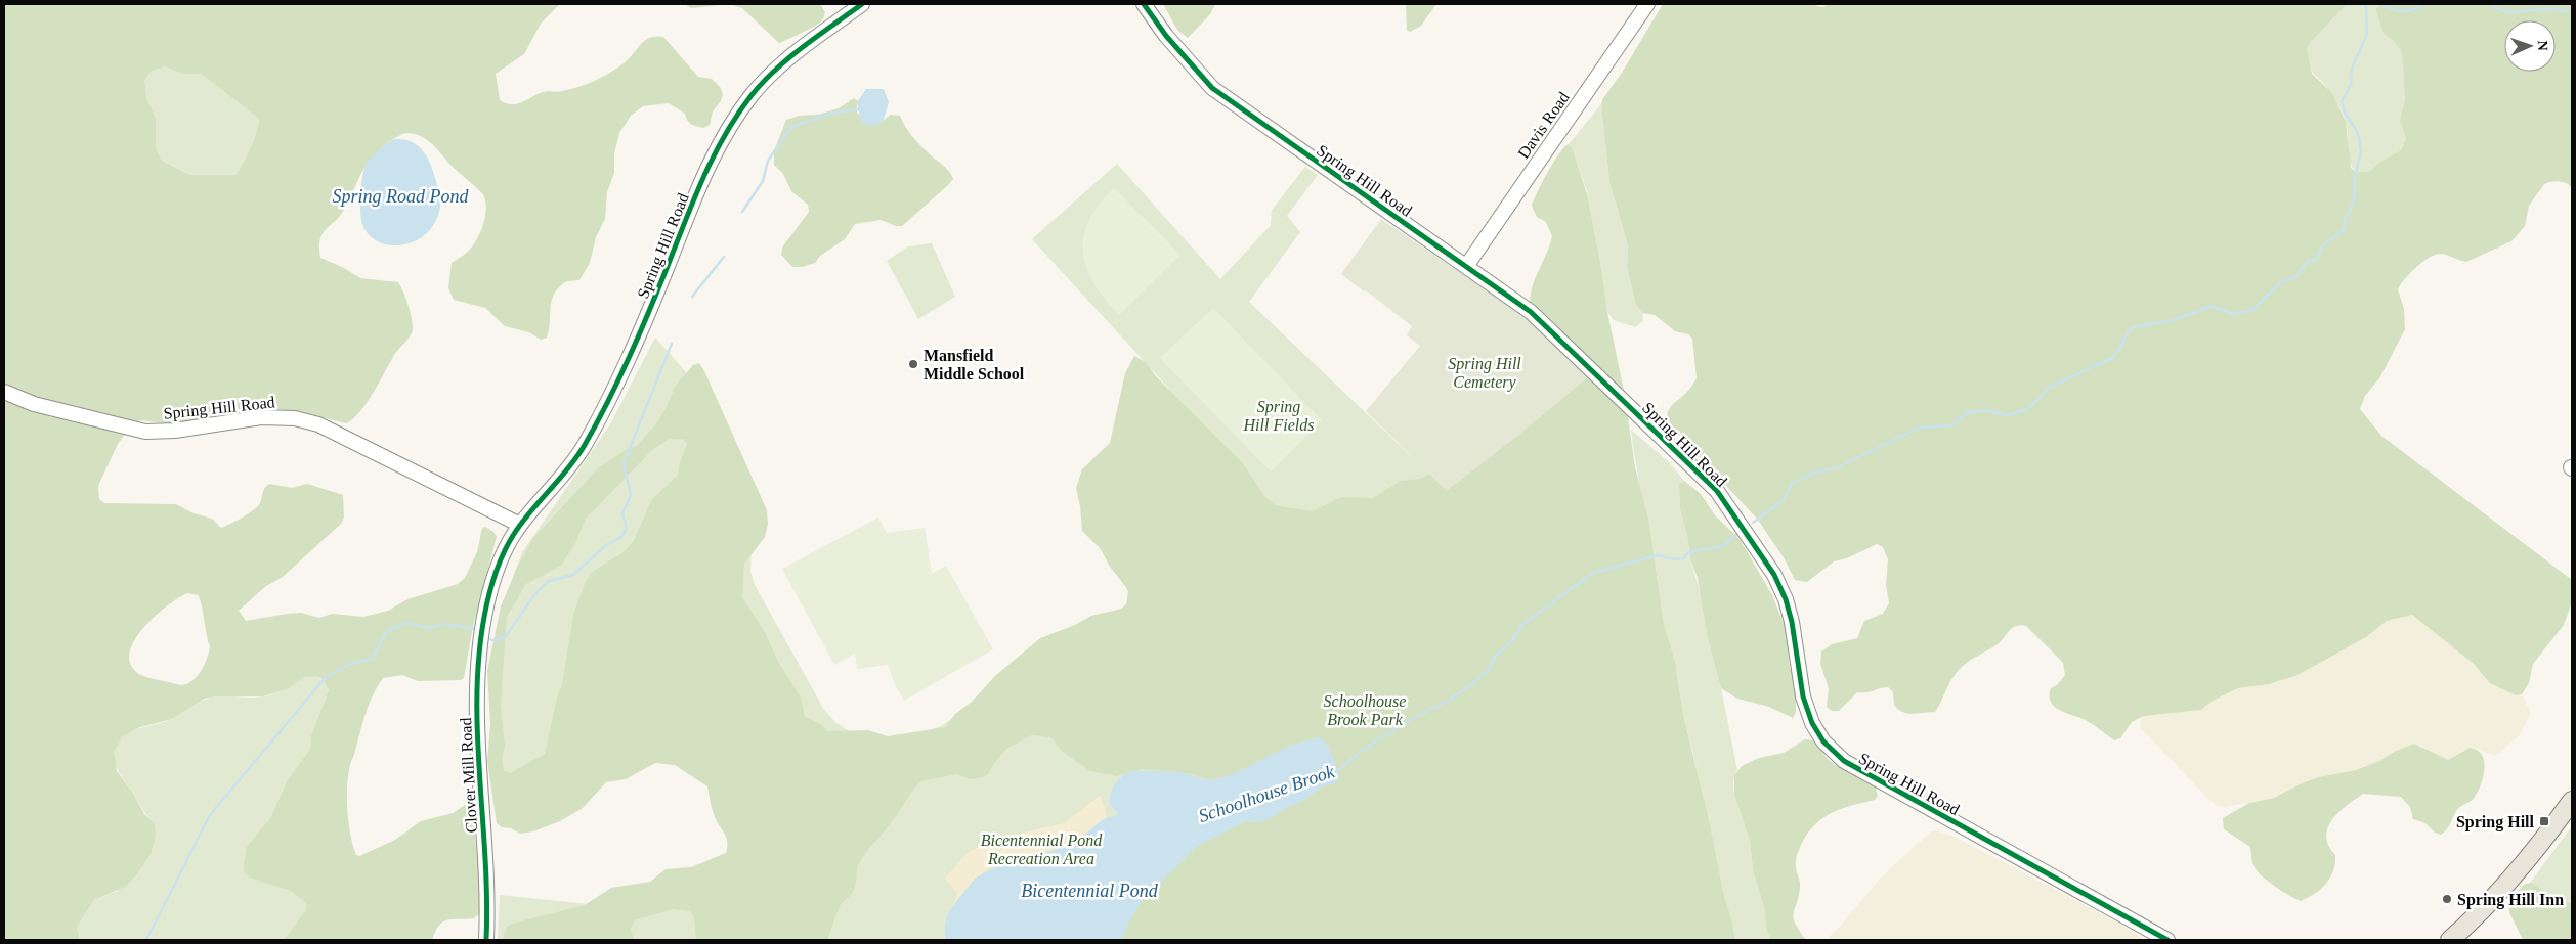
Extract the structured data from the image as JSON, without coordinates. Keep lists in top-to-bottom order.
{
  "streets": {
    "street": ["Davis Road", "Spring Hill Road", "Clover Mill Road"]
  },
  "crossings": [
    ["Davis Road", "Spring Hill Road"],
    ["Spring Hill Road", "Clover Mill Road"]
  ],
  "water": ["Spring Road Pond", "Schoolhouse Brook", "Bicentennial Pond"],
  "parks": [
    "Spring Hill Cemetery",
    "Spring Hill Fields",
    "Schoolhouse Brook Park",
    "Bicentennial Pond Recreation Area"
  ],
  "places": {
    "other": ["Mansfield Middle School", "Spring Hill Inn"],
    "transit": ["Spring Hill"]
  },
  "north": "right"
}
